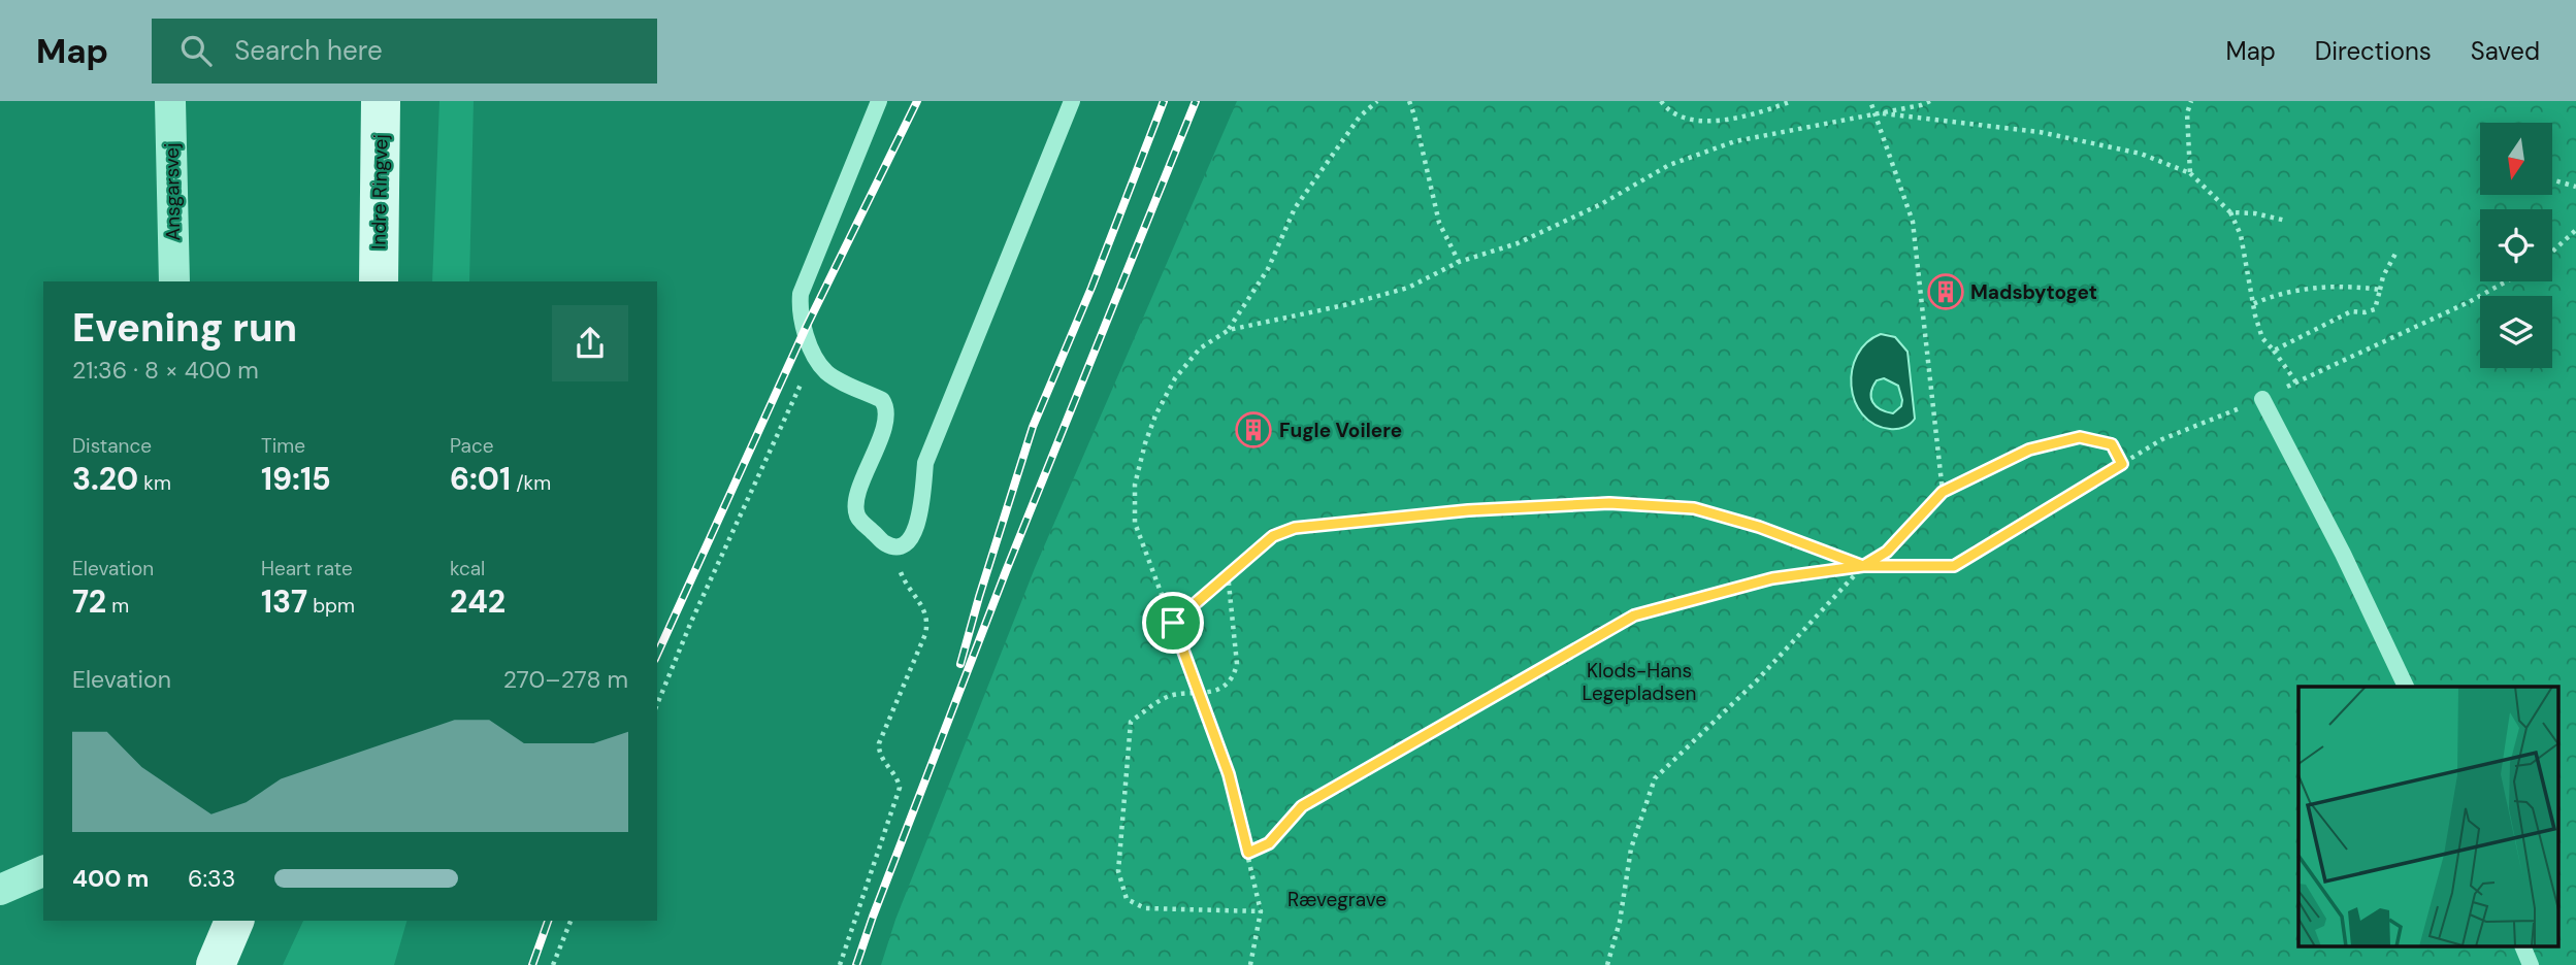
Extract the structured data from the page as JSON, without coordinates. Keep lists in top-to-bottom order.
{
  "streets": {
    "street": ["Ansgarsvej", "Indre Ringvej"]
  },
  "parks": ["Klods-Hans Legepladsen", "Rævegrave"],
  "places": {
    "building": ["Madsbytoget", "Fugle Voilere"]
  },
  "north": "bottom",
  "page": {
    "header": "Map",
    "search": "Search here",
    "nav": ["Map", "Directions", "Saved"],
    "heading": ["Evening run", "21:36 · 8 × 400 m"],
    "stats": [
      ["Distance", "3.20 km"],
      ["Time", "19:15"],
      ["Pace", "6:01 /km"],
      ["Elevation", "72 m"],
      ["Heart rate", "137 bpm"],
      ["kcal", "242"]
    ],
    "chart": ["Elevation", "270–278 m"],
    "list": [
      {
        "name": "400 m",
        "note": "6:33"
      }
    ]
  }
}
